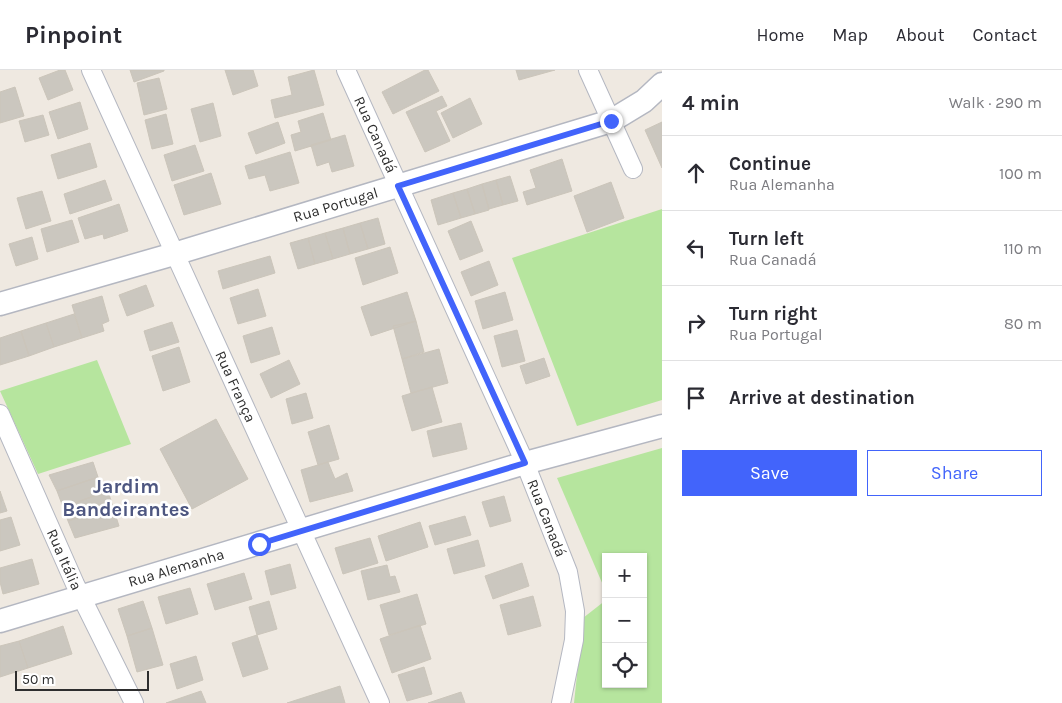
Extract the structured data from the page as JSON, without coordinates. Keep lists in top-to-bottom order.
{
  "streets": {
    "street": [
      "Rua Canadá",
      "Rua Portugal",
      "Rua França",
      "Rua Itália",
      "Rua Alemanha"
    ]
  },
  "crossings": [
    ["Rua Canadá", "Rua Portugal"],
    ["Rua Canadá", "Rua Alemanha"],
    ["Rua Portugal", "Rua França"],
    ["Rua França", "Rua Alemanha"],
    ["Rua Itália", "Rua Alemanha"]
  ],
  "districts": ["Jardim Bandeirantes"],
  "scale_bar": "50 m",
  "page": {
    "header": "Pinpoint",
    "nav": [
      "Home",
      "Map",
      "About",
      "Contact"
    ],
    "heading": ["4 min", "Walk · 290 m"],
    "list": [
      ["Continue", "Rua Alemanha", "100 m"],
      ["Turn left", "Rua Canadá", "110 m"],
      ["Turn right", "Rua Portugal", "80 m"],
      "Arrive at destination"
    ],
    "buttons": ["Save", "Share"],
    "map_buttons": ["+", "−"],
    "scale": "50 m"
  }
}
